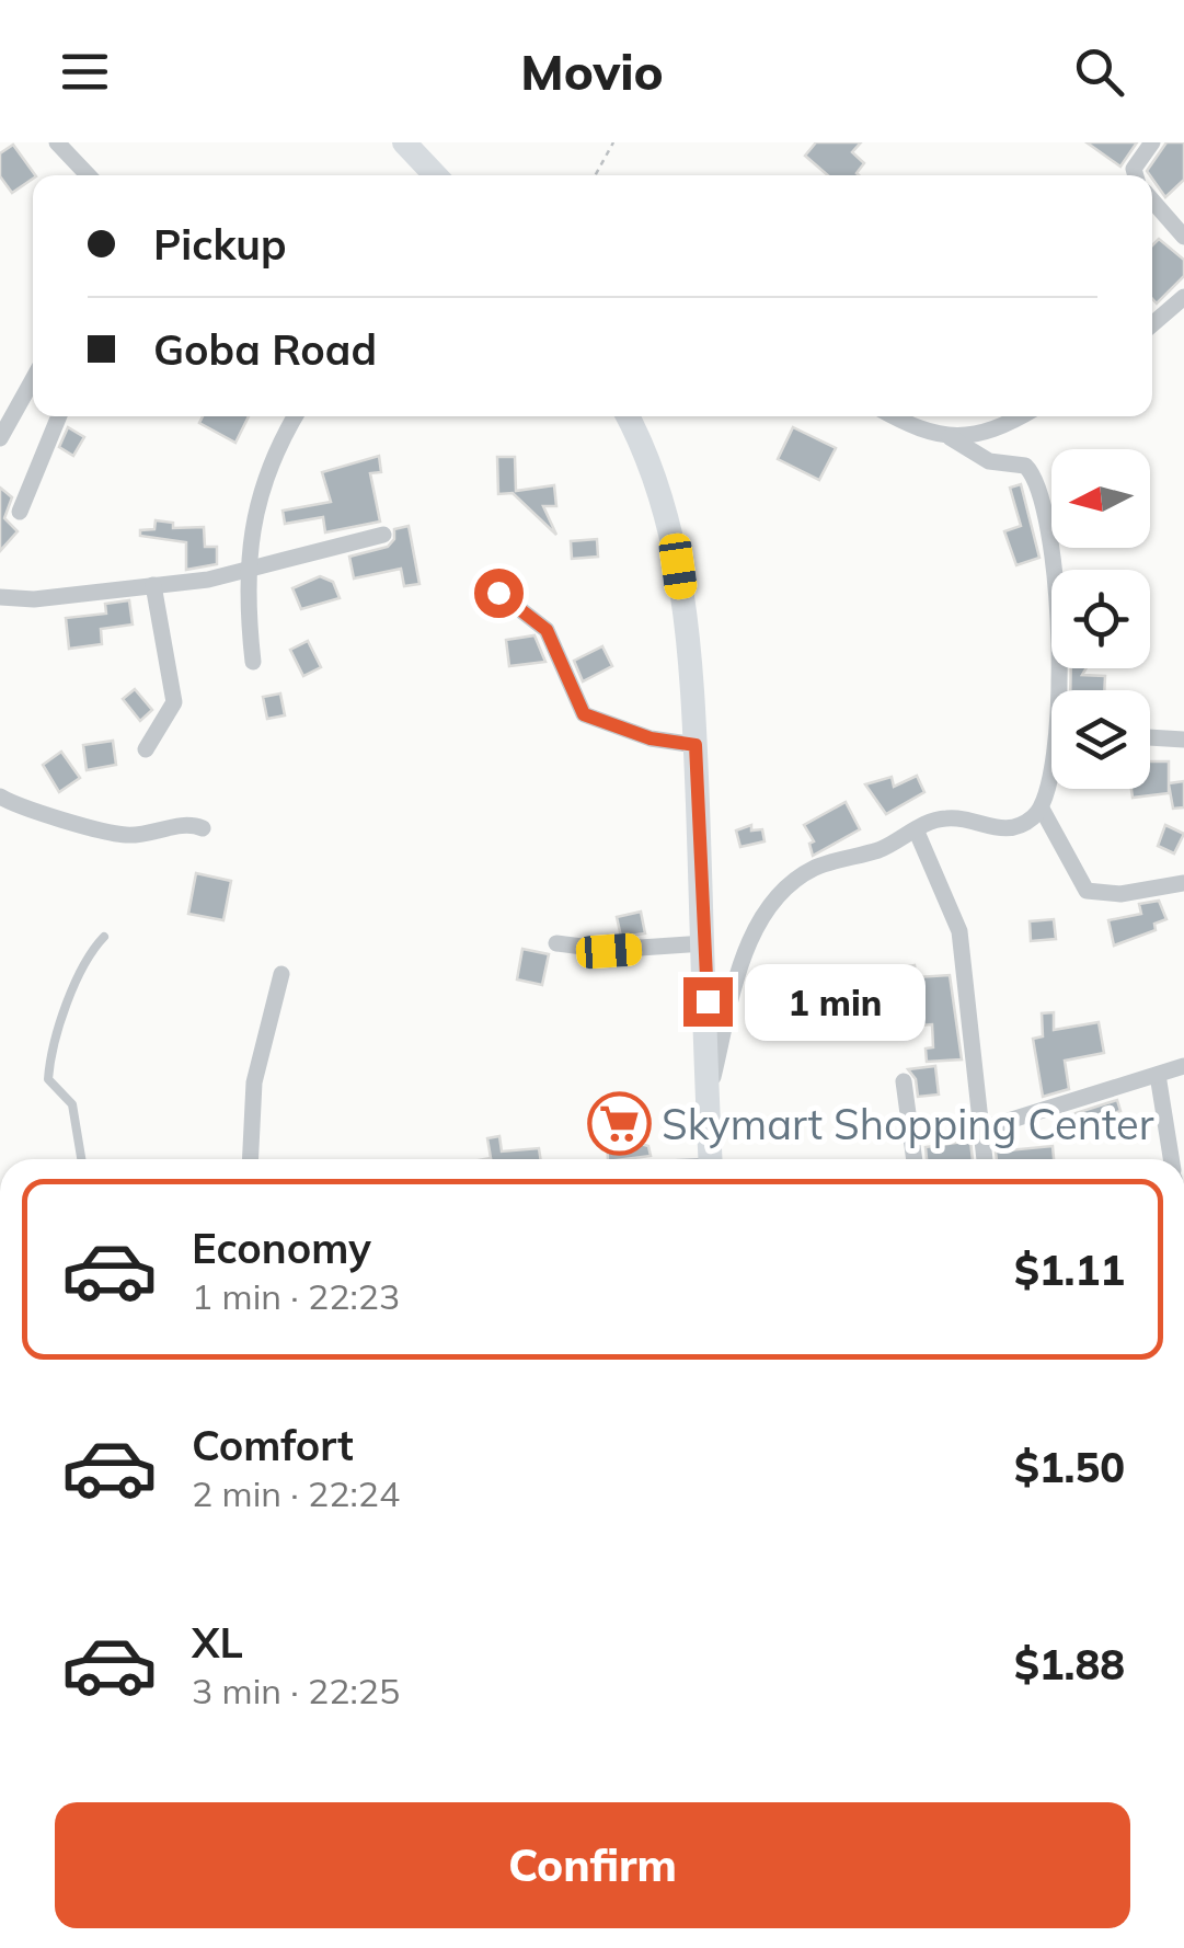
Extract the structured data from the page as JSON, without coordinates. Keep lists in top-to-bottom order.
{
  "places": {
    "supermarket": ["Skymart Shopping Center"]
  },
  "north": "left",
  "page": {
    "header": "Movio",
    "banner": ["Pickup", "Goba Road"],
    "bubble": "1 min",
    "list": [
      {
        "name": "Economy",
        "note": "1 min · 22:23",
        "value": "$1.11"
      },
      {
        "name": "Comfort",
        "note": "2 min · 22:24",
        "value": "$1.50"
      },
      {
        "name": "XL",
        "note": "3 min · 22:25",
        "value": "$1.88"
      }
    ],
    "buttons": "Confirm"
  }
}
